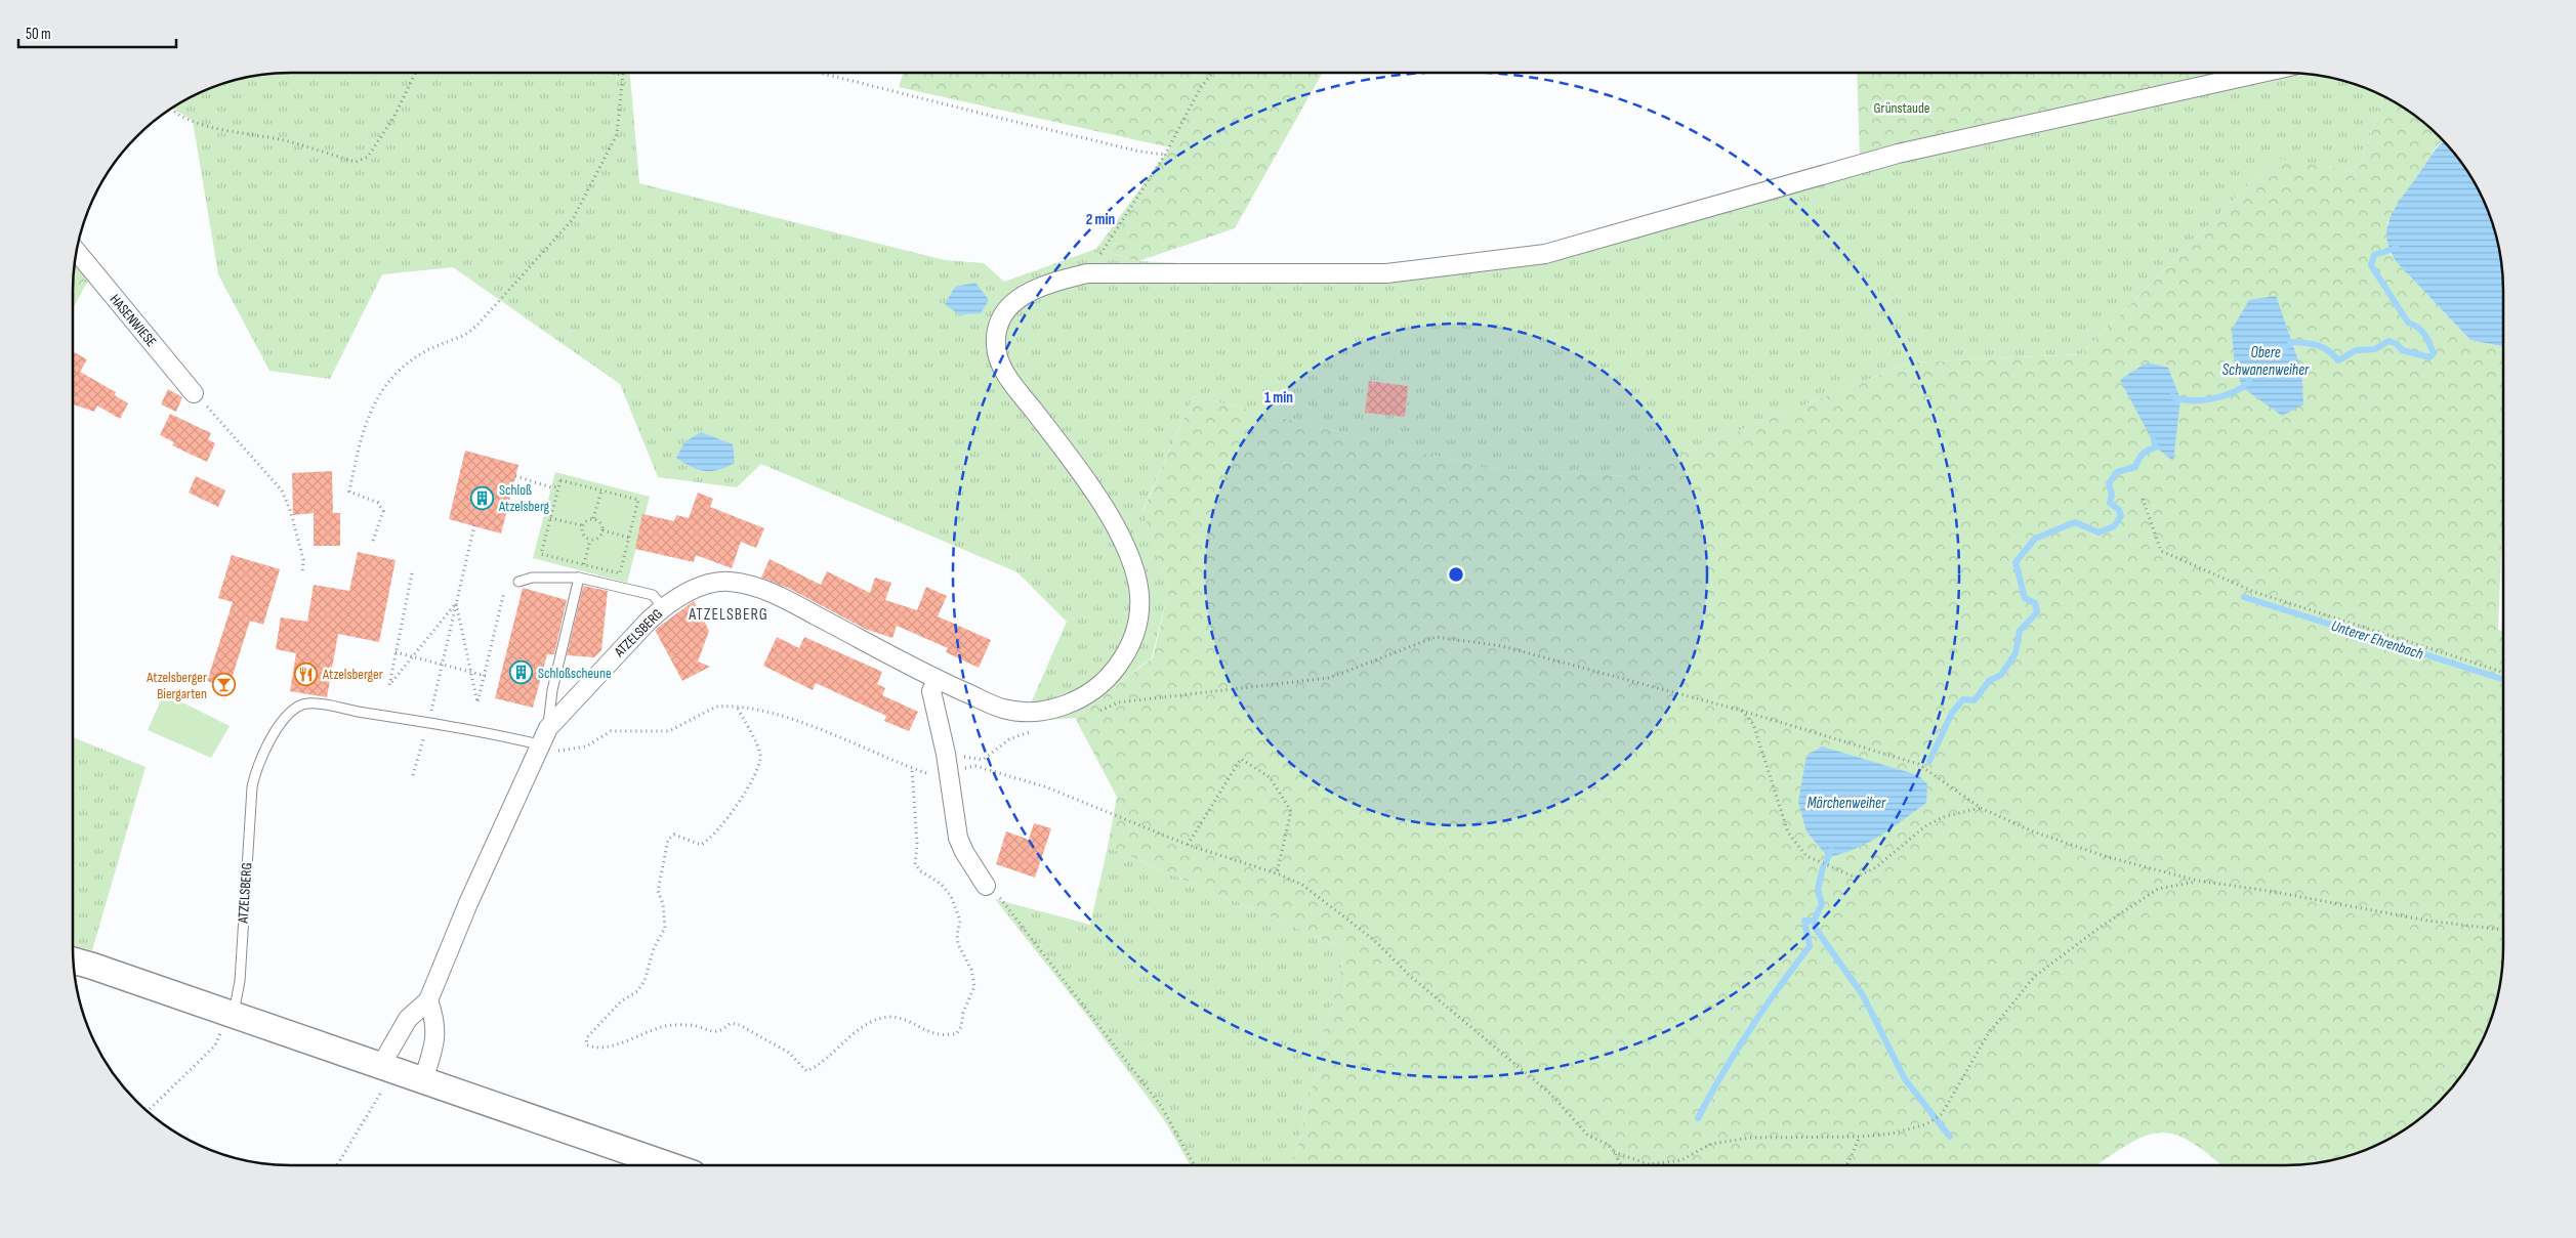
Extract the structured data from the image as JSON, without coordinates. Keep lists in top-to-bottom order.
{
  "streets": {
    "street": ["HASENWIESE", "ATZELSBERG"]
  },
  "districts": ["ATZELSBERG"],
  "water": ["Obere Schwanenweiher", "Unterer Ehrenbach", "Märchenweiher"],
  "parks": ["Grünstaude"],
  "places": {
    "building": ["Schloß Atzelsberg", "Schloßscheune"],
    "restaurant": ["Atzelsberger"],
    "bar": ["Atzelsberger Biergarten"]
  },
  "scale_bar": "50 m",
  "rings": ["2 min", "1 min"]
}
